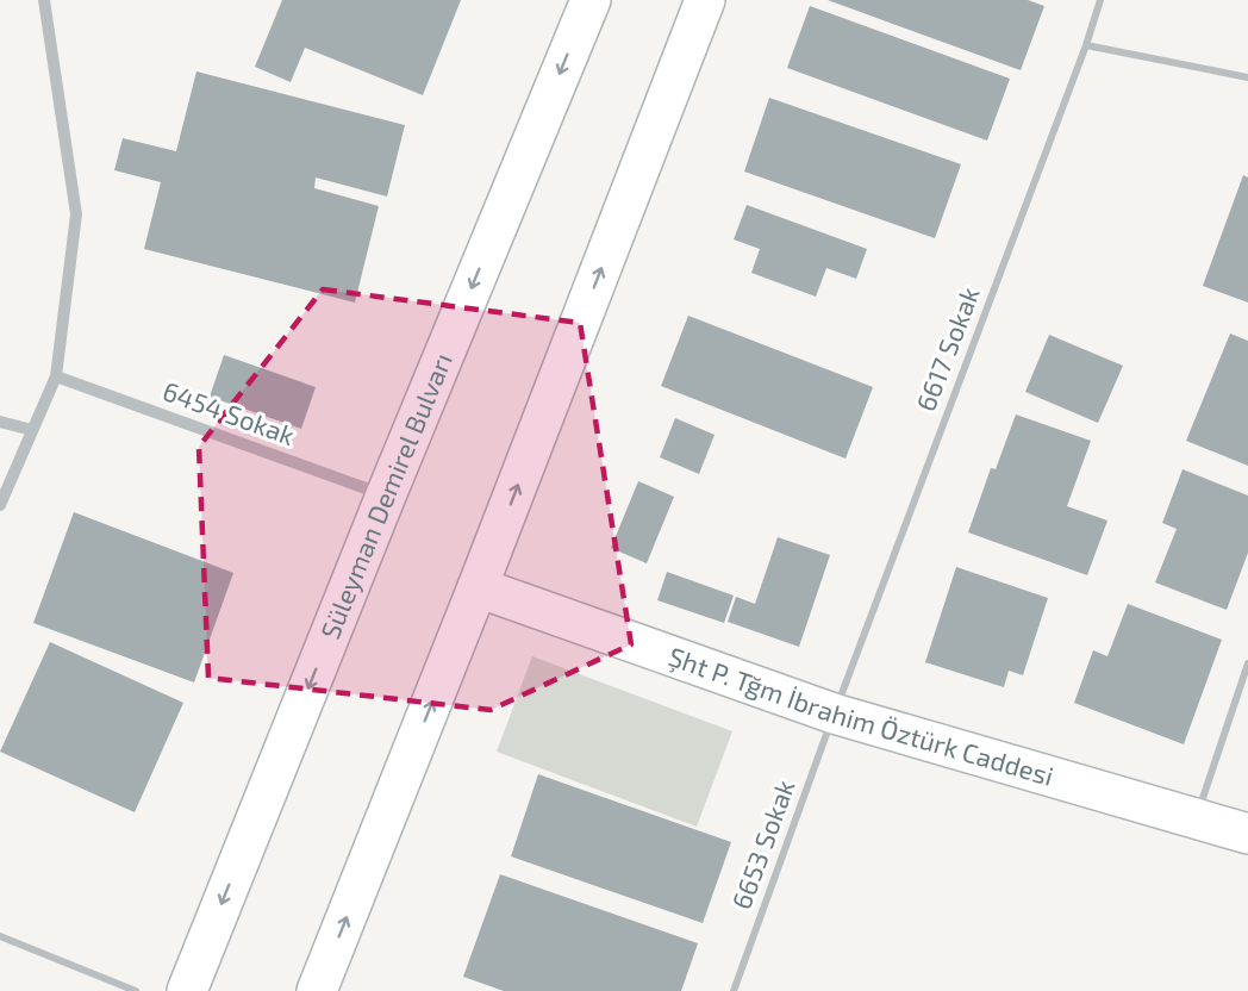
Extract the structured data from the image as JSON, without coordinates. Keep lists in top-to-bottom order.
{
  "streets": {
    "main road": ["Süleyman Demirel Bulvarı", "Şht P. Tğm İbrahim Öztürk Caddesi"],
    "street": ["6617 Sokak", "6454 Sokak", "6653 Sokak"]
  },
  "crossings": [
    ["6617 Sokak", "Şht P. Tğm İbrahim Öztürk Caddesi"],
    ["6617 Sokak", "6653 Sokak"],
    ["6454 Sokak", "Süleyman Demirel Bulvarı"],
    ["Şht P. Tğm İbrahim Öztürk Caddesi", "6653 Sokak"]
  ]
}
